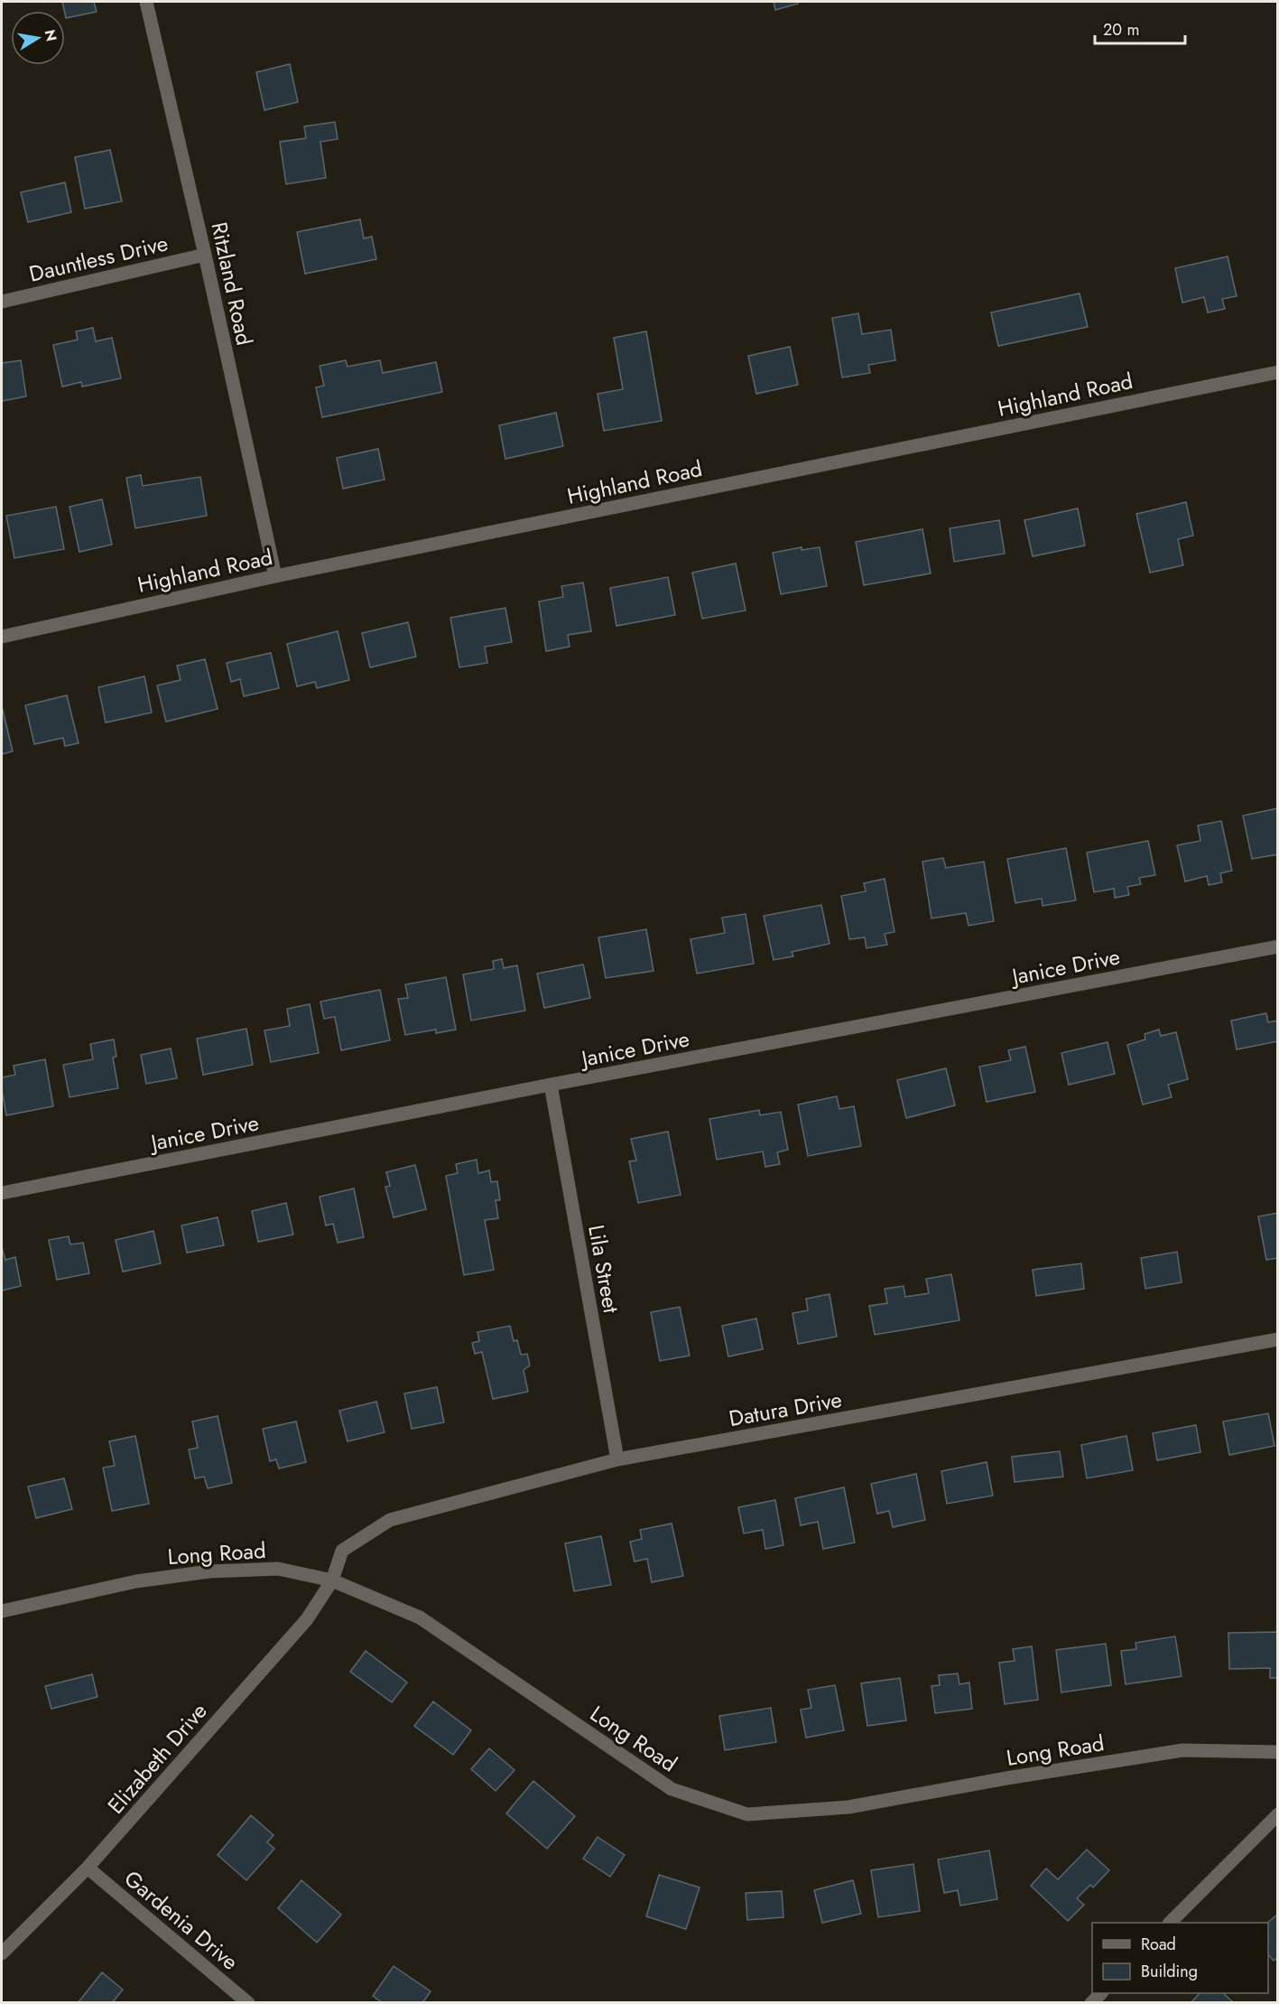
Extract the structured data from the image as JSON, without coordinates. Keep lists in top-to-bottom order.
{
  "streets": {
    "street": [
      "Dauntless Drive",
      "Ritzland Road",
      "Highland Road",
      "Janice Drive",
      "Lila Street",
      "Datura Drive",
      "Long Road",
      "Elizabeth Drive",
      "Gardenia Drive"
    ]
  },
  "crossings": [
    ["Dauntless Drive", "Ritzland Road"],
    ["Ritzland Road", "Highland Road"],
    ["Janice Drive", "Lila Street"],
    ["Lila Street", "Datura Drive"],
    ["Datura Drive", "Long Road"],
    ["Datura Drive", "Elizabeth Drive"],
    ["Long Road", "Elizabeth Drive"],
    ["Elizabeth Drive", "Gardenia Drive"]
  ],
  "legend": ["Road", "Building"],
  "scale_bar": "20 m",
  "north": "right"
}
